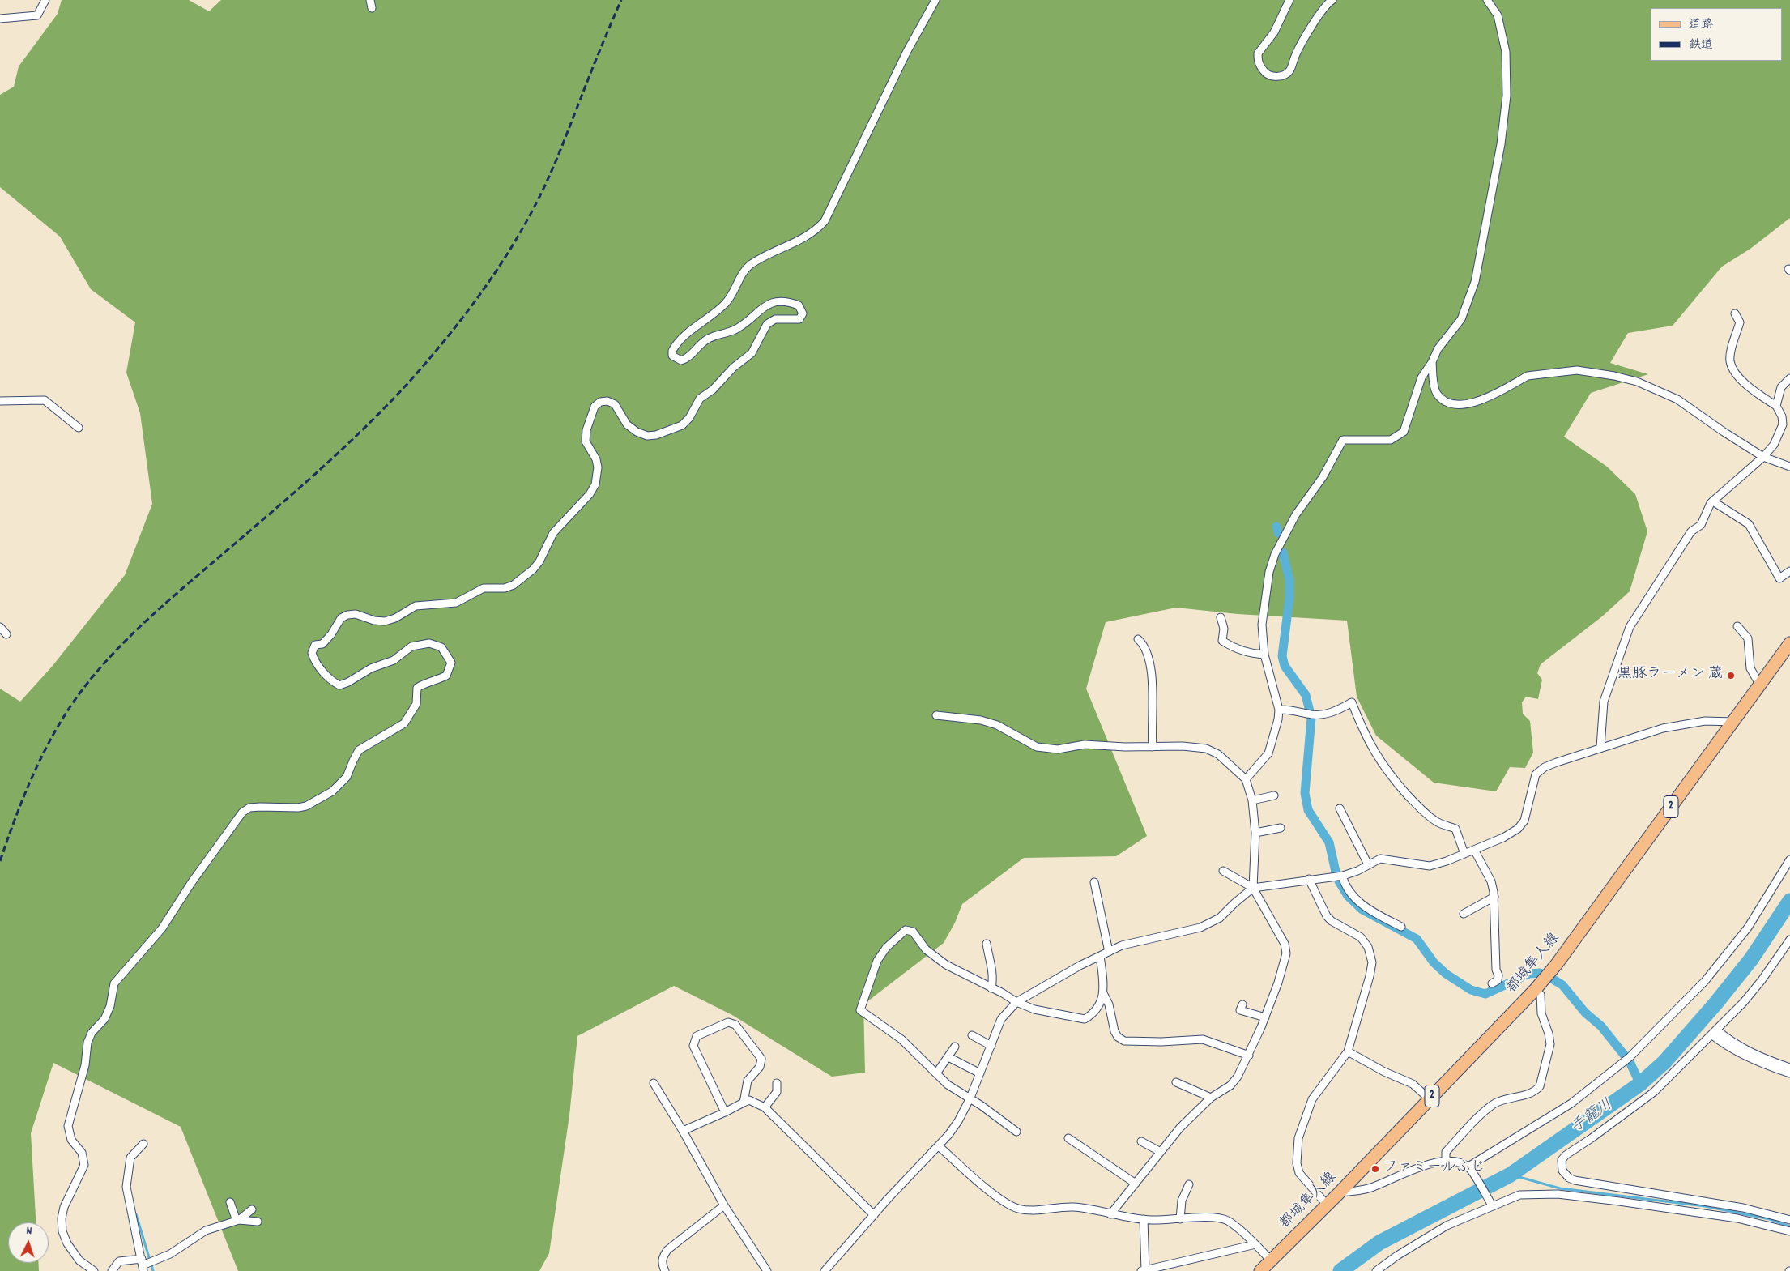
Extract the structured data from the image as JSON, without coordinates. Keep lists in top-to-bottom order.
{
  "streets": {
    "main road": ["2", "都城隼人線"]
  },
  "water": ["手籠川"],
  "places": ["黒豚ラーメン 蔵", "ファミールふじ"],
  "legend": ["道路", "鉄道"],
  "north": "top"
}
